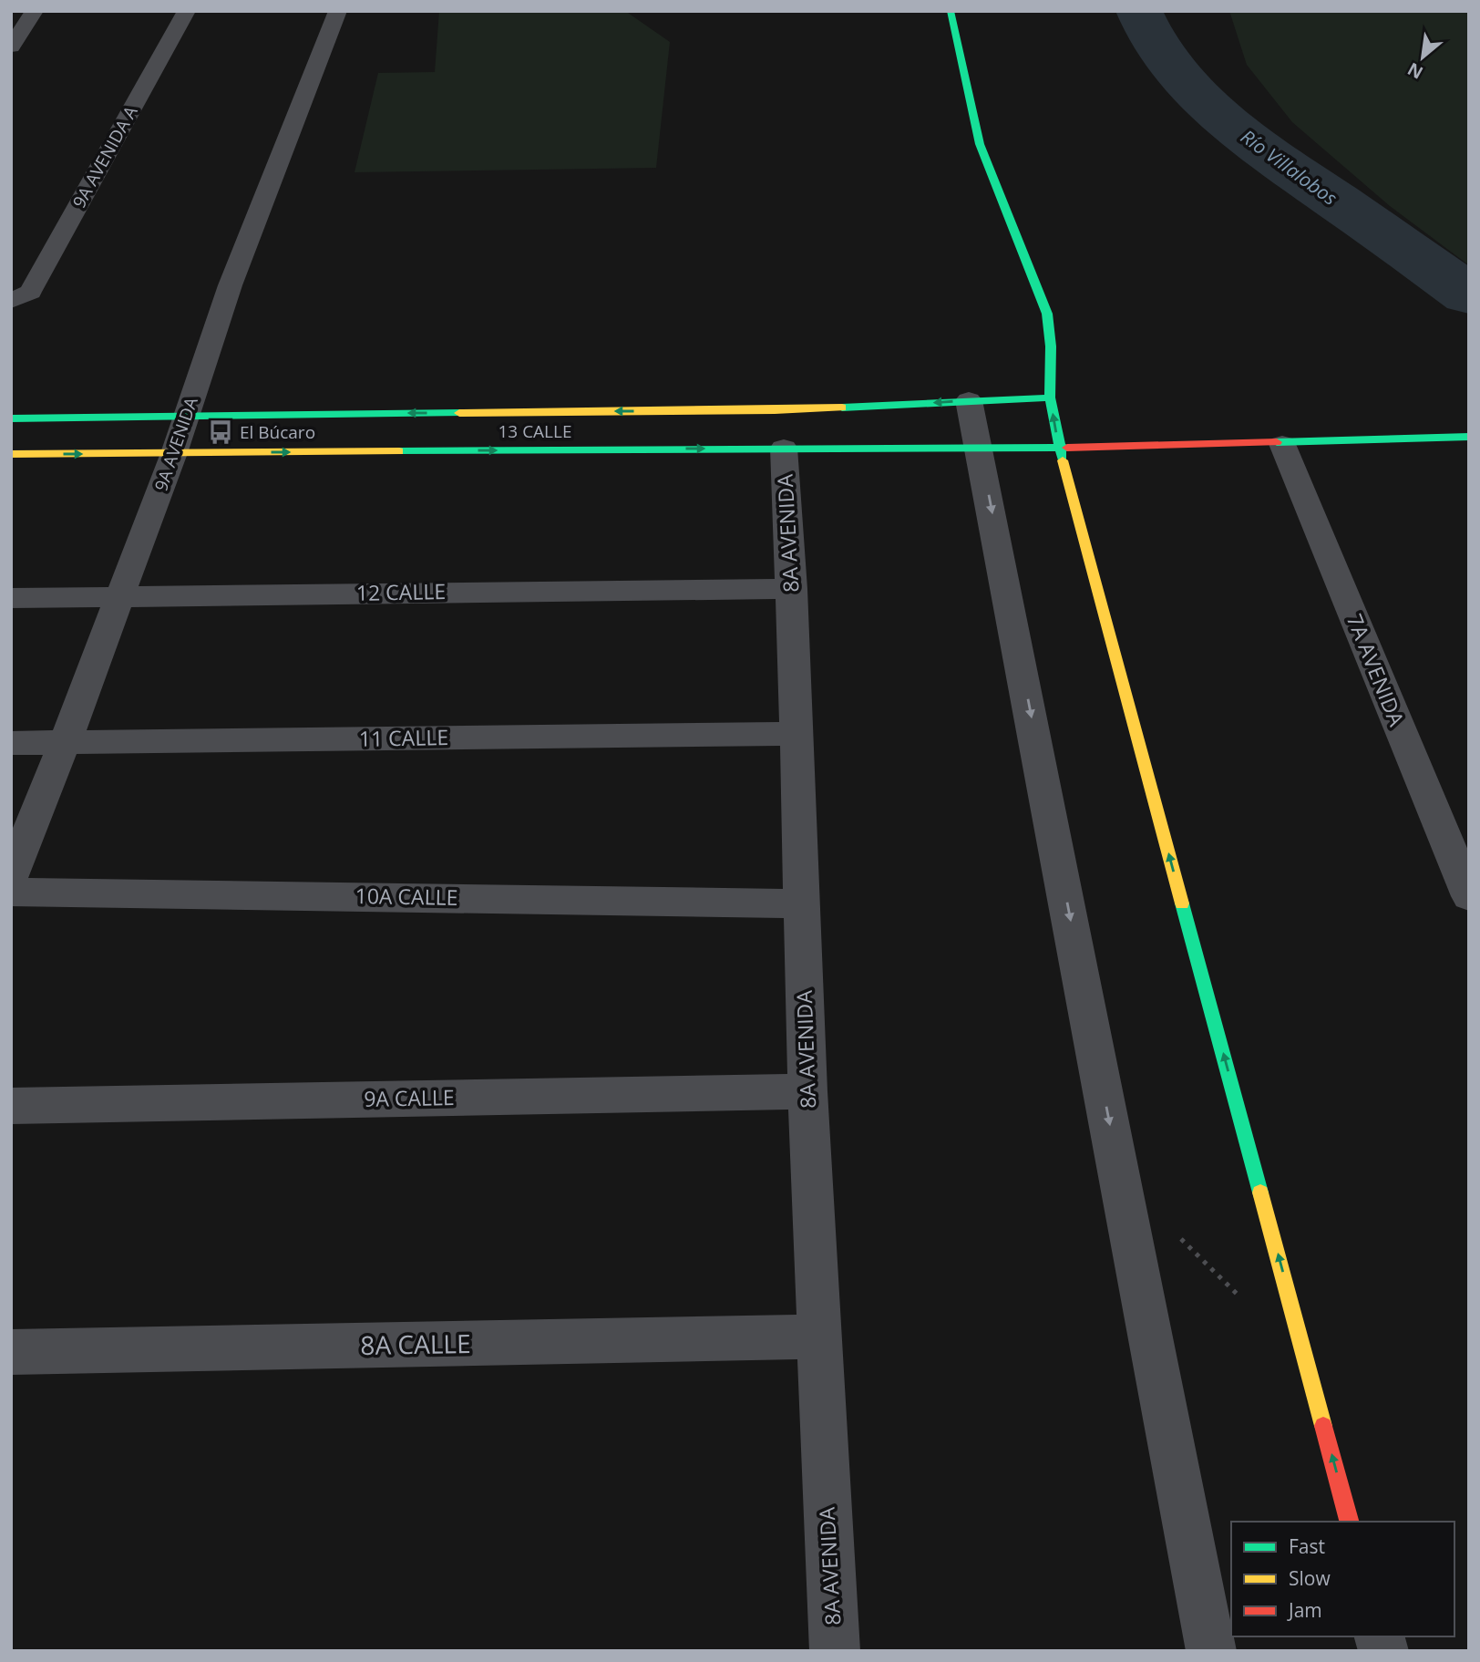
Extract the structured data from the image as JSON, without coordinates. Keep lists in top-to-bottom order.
{
  "streets": {
    "main road": ["13 CALLE"],
    "street": [
      "9A AVENIDA A",
      "9A AVENIDA",
      "8A AVENIDA",
      "12 CALLE",
      "7A AVENIDA",
      "11 CALLE",
      "10A CALLE",
      "9A CALLE",
      "8A CALLE"
    ]
  },
  "crossings": [
    ["13 CALLE", "9A AVENIDA"],
    ["13 CALLE", "8A AVENIDA"],
    ["13 CALLE", "7A AVENIDA"],
    ["9A AVENIDA", "12 CALLE"],
    ["9A AVENIDA", "11 CALLE"],
    ["8A AVENIDA", "12 CALLE"],
    ["8A AVENIDA", "11 CALLE"],
    ["8A AVENIDA", "10A CALLE"],
    ["8A AVENIDA", "9A CALLE"],
    ["8A AVENIDA", "8A CALLE"]
  ],
  "water": ["Río Villalobos"],
  "places": {
    "bus stop": ["El Búcaro"]
  },
  "legend": ["Fast", "Slow", "Jam"],
  "north": "bottom left"
}
